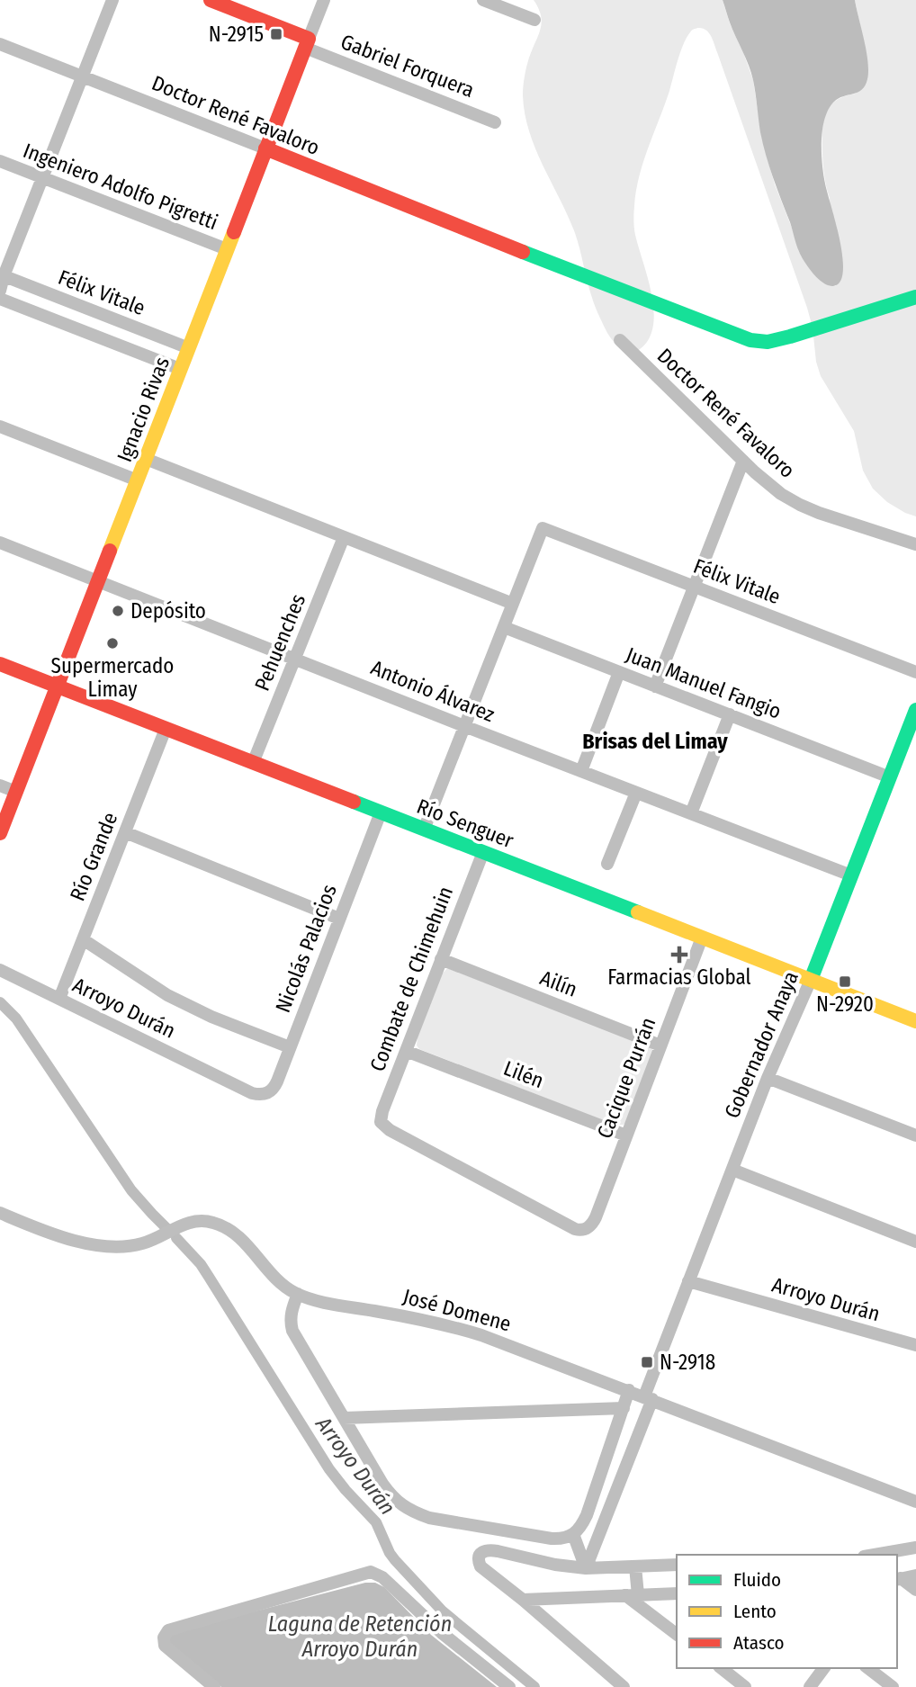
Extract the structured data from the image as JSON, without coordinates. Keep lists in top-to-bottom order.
{
  "streets": {
    "street": [
      "Gabriel Forquera",
      "Doctor René Favaloro",
      "Ingeniero Adolfo Pigretti",
      "Félix Vitale",
      "Ignacio Rivas",
      "Pehuenches",
      "Juan Manuel Fangio",
      "Antonio Álvarez",
      "Río Senguer",
      "Río Grande",
      "Nicolás Palacios",
      "Combate de Chimehuin",
      "Ailín",
      "Arroyo Durán",
      "Gobernador Anaya",
      "Lilén",
      "Cacique Purrán",
      "José Domene"
    ]
  },
  "crossings": [
    ["Gabriel Forquera", "Ignacio Rivas"],
    ["Doctor René Favaloro", "Ignacio Rivas"],
    ["Ingeniero Adolfo Pigretti", "Ignacio Rivas"],
    ["Félix Vitale", "Ignacio Rivas"],
    ["Ignacio Rivas", "Antonio Álvarez"],
    ["Ignacio Rivas", "Río Senguer"],
    ["Pehuenches", "Antonio Álvarez"],
    ["Pehuenches", "Río Senguer"],
    ["Juan Manuel Fangio", "Gobernador Anaya"],
    ["Antonio Álvarez", "Gobernador Anaya"],
    ["Río Senguer", "Río Grande"],
    ["Río Senguer", "Nicolás Palacios"],
    ["Río Senguer", "Combate de Chimehuin"],
    ["Río Senguer", "Gobernador Anaya"],
    ["Río Senguer", "Cacique Purrán"],
    ["Río Grande", "Arroyo Durán"],
    ["Nicolás Palacios", "Arroyo Durán"],
    ["Combate de Chimehuin", "Ailín"],
    ["Combate de Chimehuin", "Lilén"],
    ["Combate de Chimehuin", "Cacique Purrán"],
    ["Ailín", "Cacique Purrán"],
    ["Arroyo Durán", "Gobernador Anaya"],
    ["Gobernador Anaya", "José Domene"],
    ["Lilén", "Cacique Purrán"]
  ],
  "districts": ["Brisas del Limay"],
  "water": ["Arroyo Durán", "Laguna de Retención Arroyo Durán"],
  "places": {
    "transit": ["N-2915", "N-2920", "N-2918"],
    "other": ["Depósito", "Supermercado Limay"],
    "health": ["Farmacias Global"]
  },
  "legend": ["Fluido", "Lento", "Atasco"]
}
